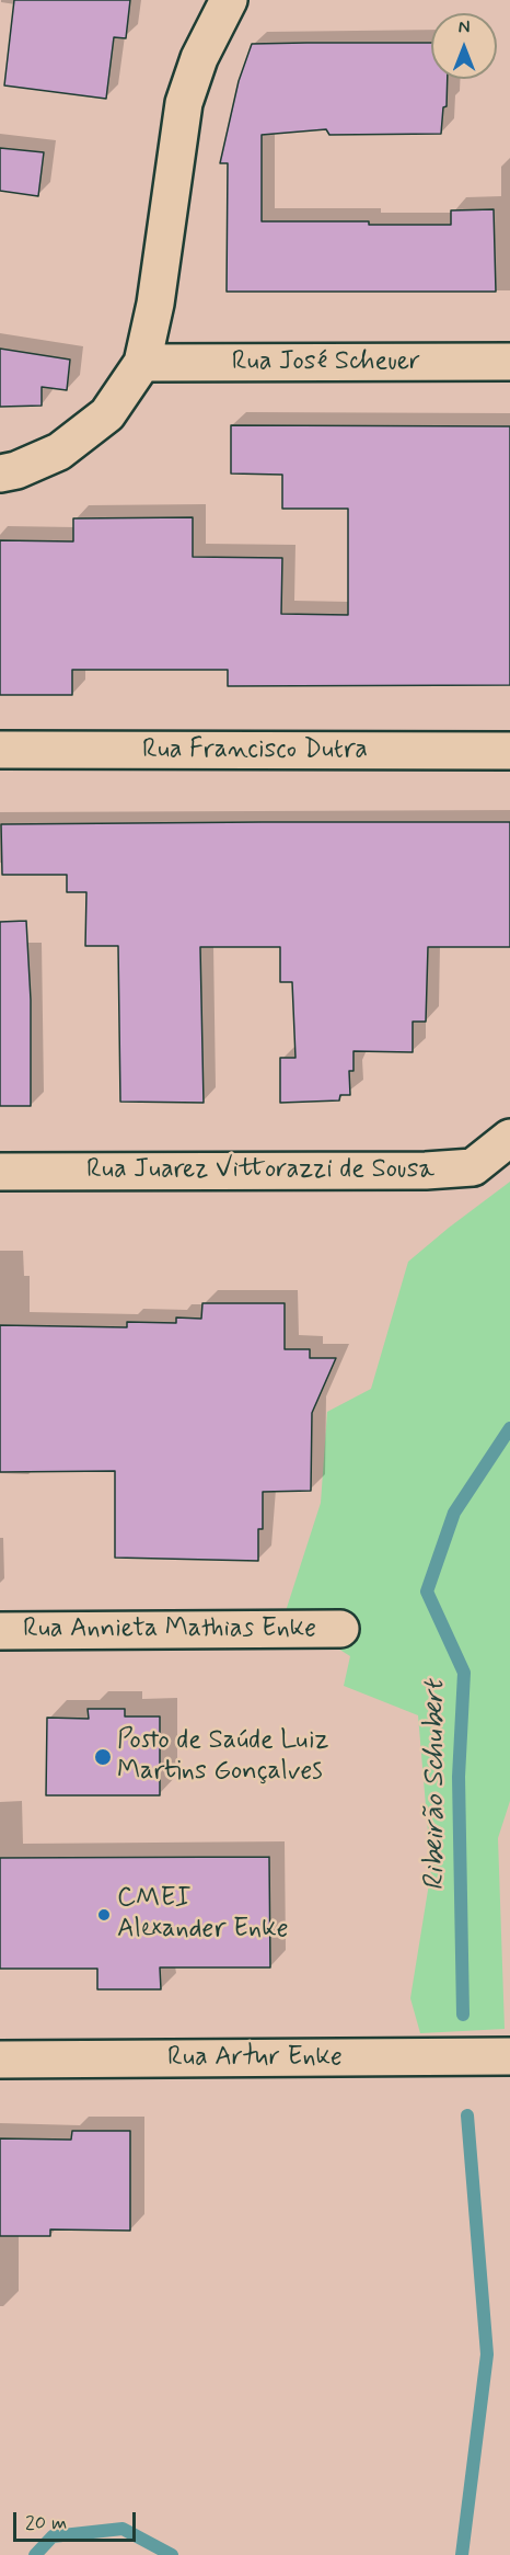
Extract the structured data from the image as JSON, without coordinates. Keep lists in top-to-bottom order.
{
  "streets": {
    "street": [
      "Rua José Scheuer",
      "Rua Francisco Dutra",
      "Rua Juarez Vittorazzi de Sousa",
      "Rua Annieta Mathias Enke",
      "Rua Artur Enke"
    ]
  },
  "water": ["Ribeirão Schubert"],
  "places": ["Posto de Saúde Luiz Martins Gonçalves", "CMEI Alexander Enke"],
  "scale_bar": "20 m",
  "north": "top"
}
